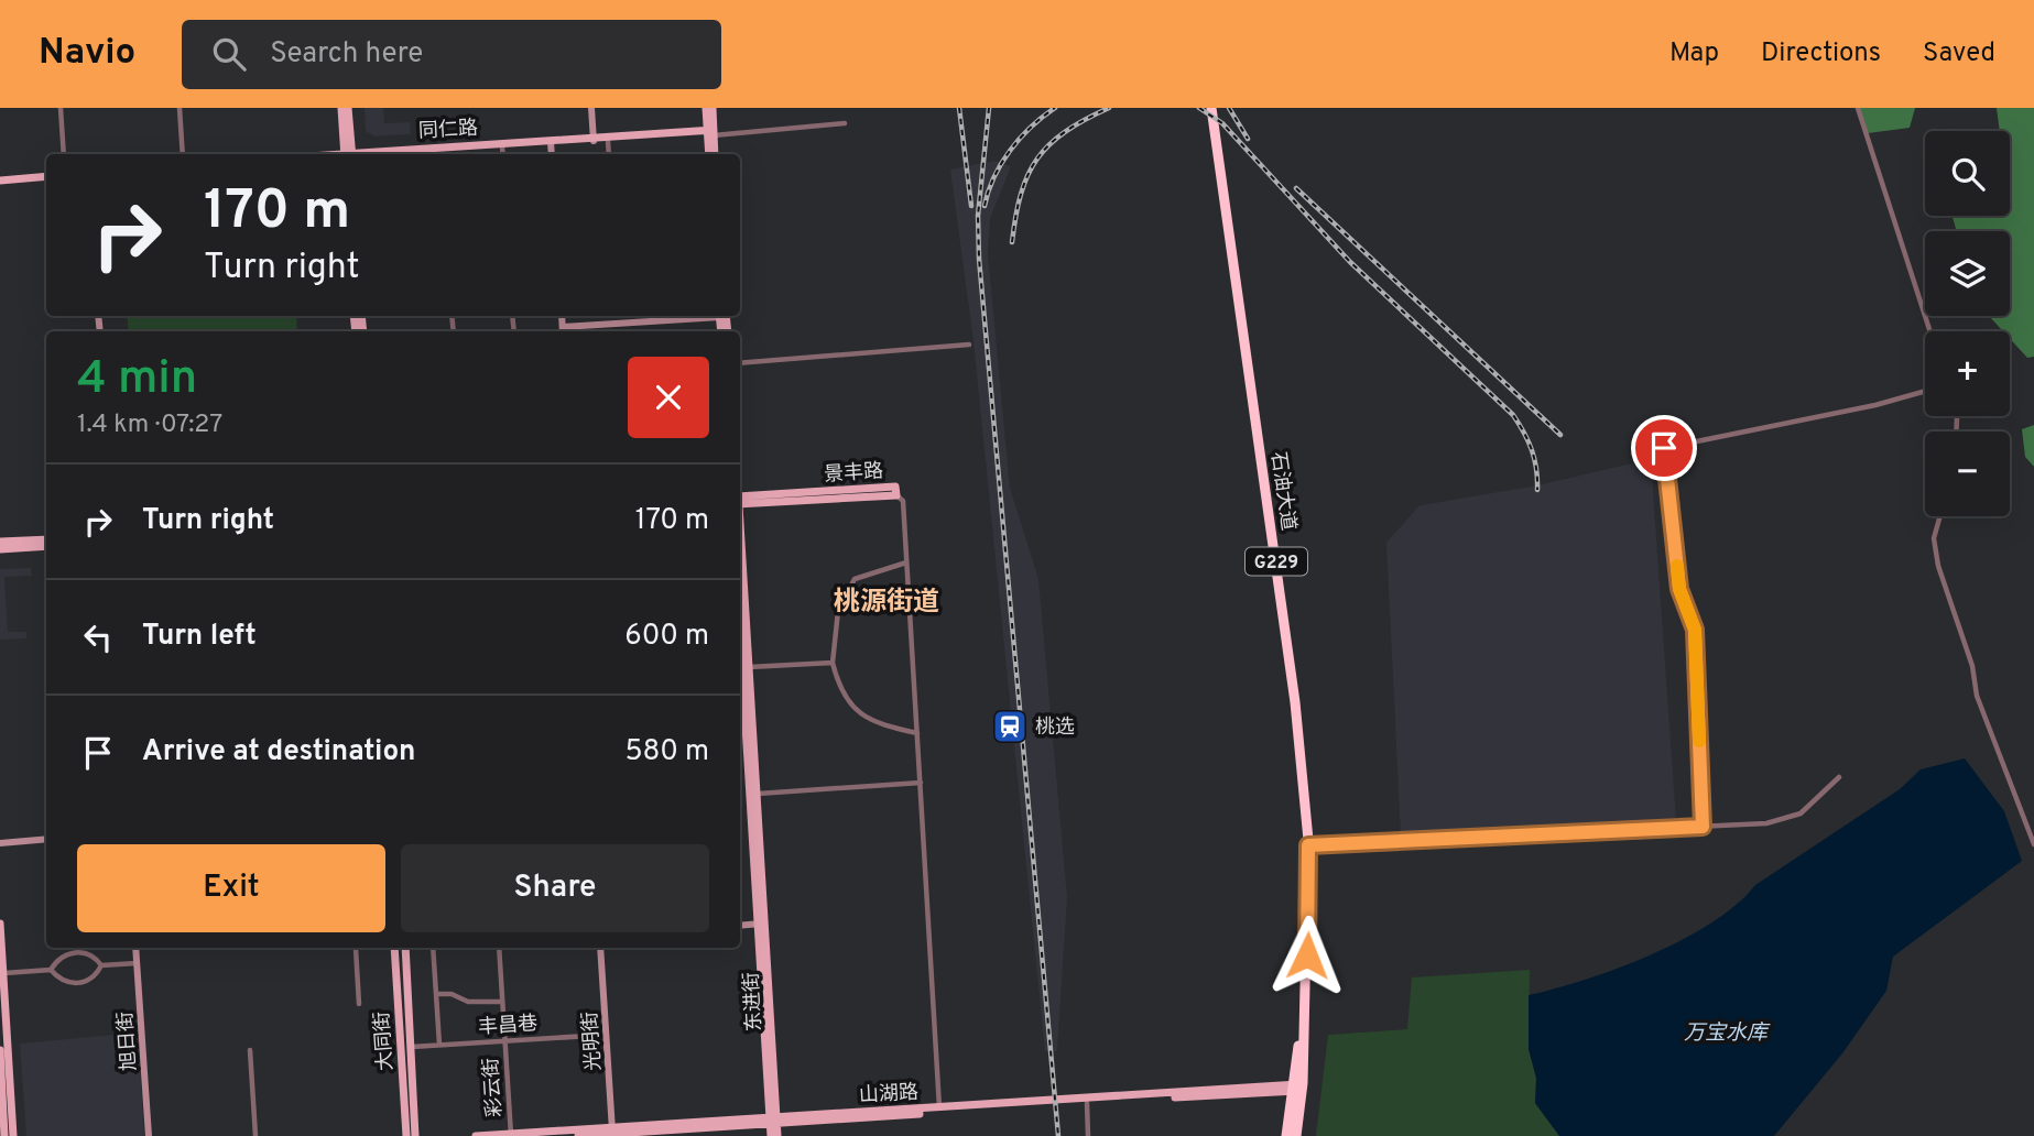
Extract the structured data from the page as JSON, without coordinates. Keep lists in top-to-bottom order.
{
  "streets": {
    "highway": ["石油大道", "G229"],
    "main road": [
      "同仁路",
      "景丰路",
      "东进街",
      "旭日街",
      "大同街",
      "光明街",
      "山湖路"
    ],
    "street": ["丰昌巷", "彩云街"]
  },
  "crossings": [
    ["石油大道", "山湖路"],
    ["东进街", "山湖路"],
    ["丰昌巷", "大同街"],
    ["丰昌巷", "光明街"],
    ["丰昌巷", "彩云街"],
    ["光明街", "山湖路"],
    ["彩云街", "山湖路"]
  ],
  "districts": ["桃源街道"],
  "water": ["万宝水库"],
  "places": {
    "station": ["桃选"]
  },
  "page": {
    "header": "Navio",
    "search": "Search here",
    "nav": ["Map", "Directions", "Saved"],
    "map_buttons": ["+", "−"],
    "turn": ["170 m", "Turn right"],
    "heading": ["4 min", "1.4 km · 07:27"],
    "list": [
      {
        "name": "Turn right",
        "value": "170 m"
      },
      {
        "name": "Turn left",
        "value": "600 m"
      },
      {
        "name": "Arrive at destination",
        "value": "580 m"
      }
    ],
    "buttons": ["Exit", "Share"]
  }
}
